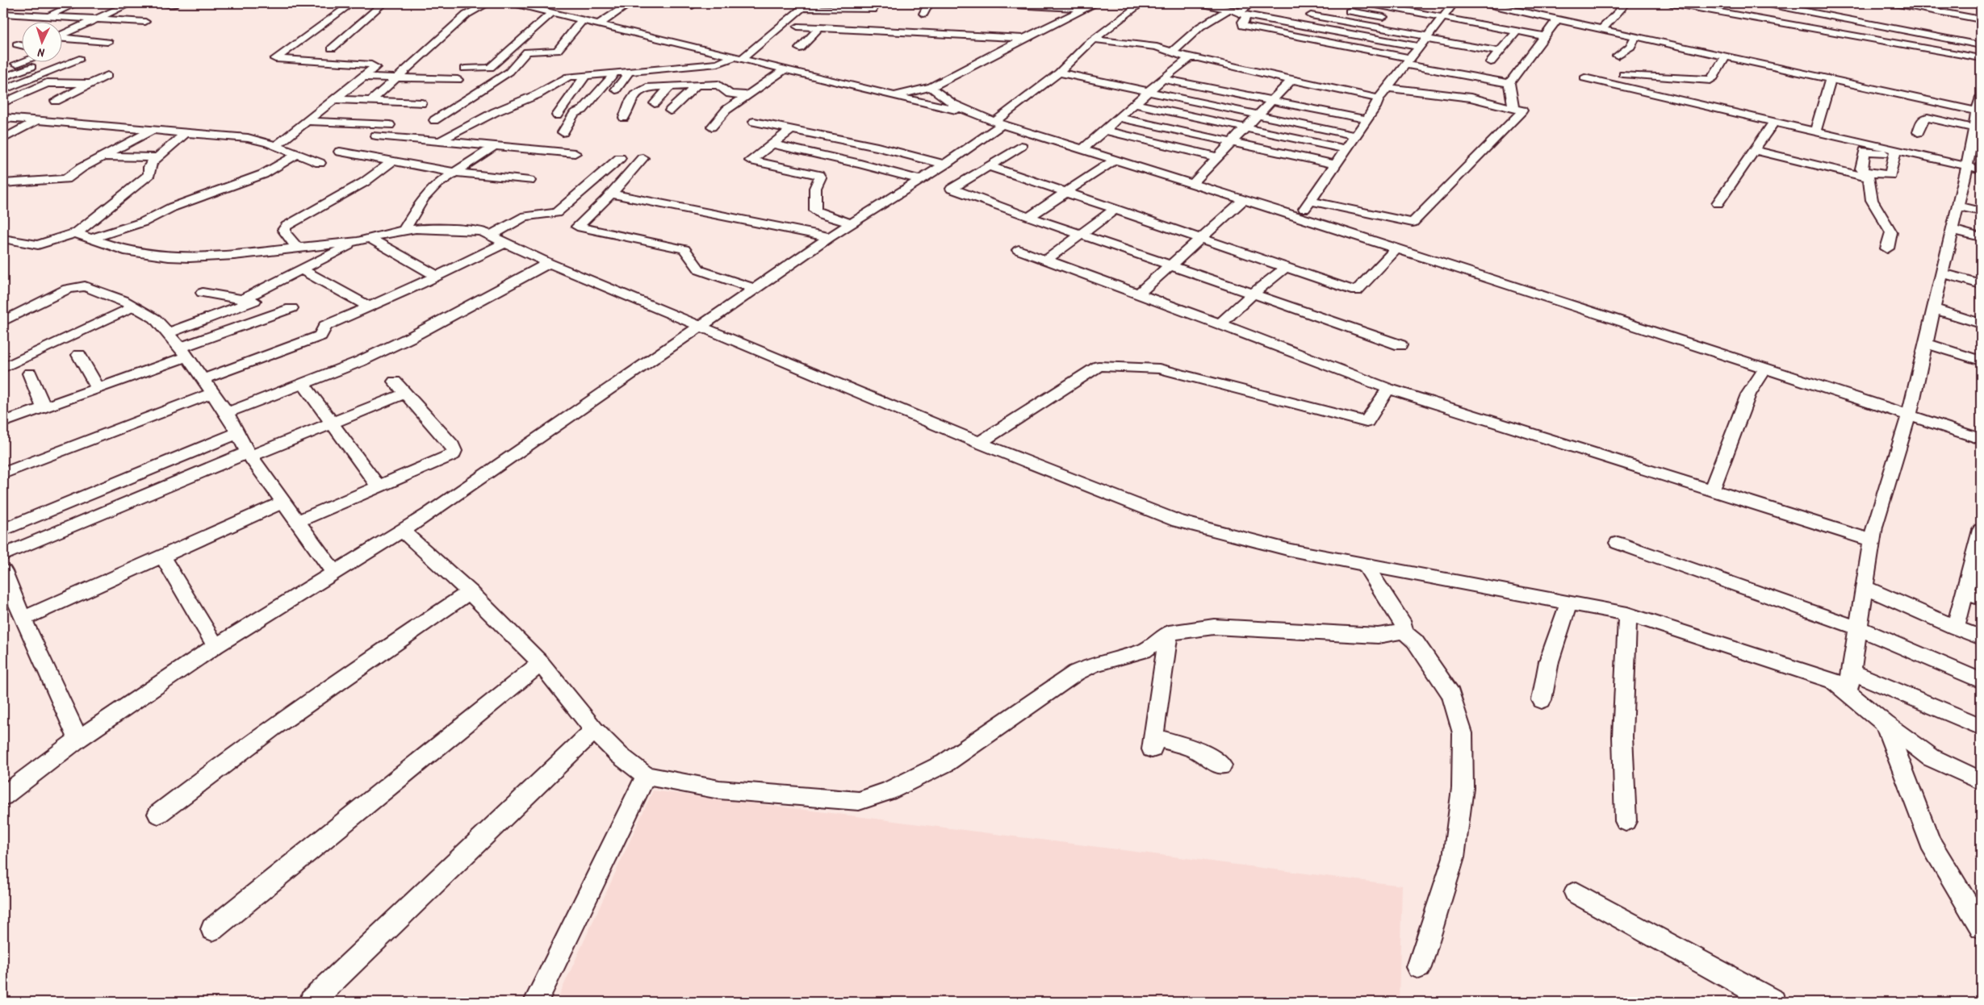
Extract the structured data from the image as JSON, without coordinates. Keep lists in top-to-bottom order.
{
  "north": "bottom"
}
